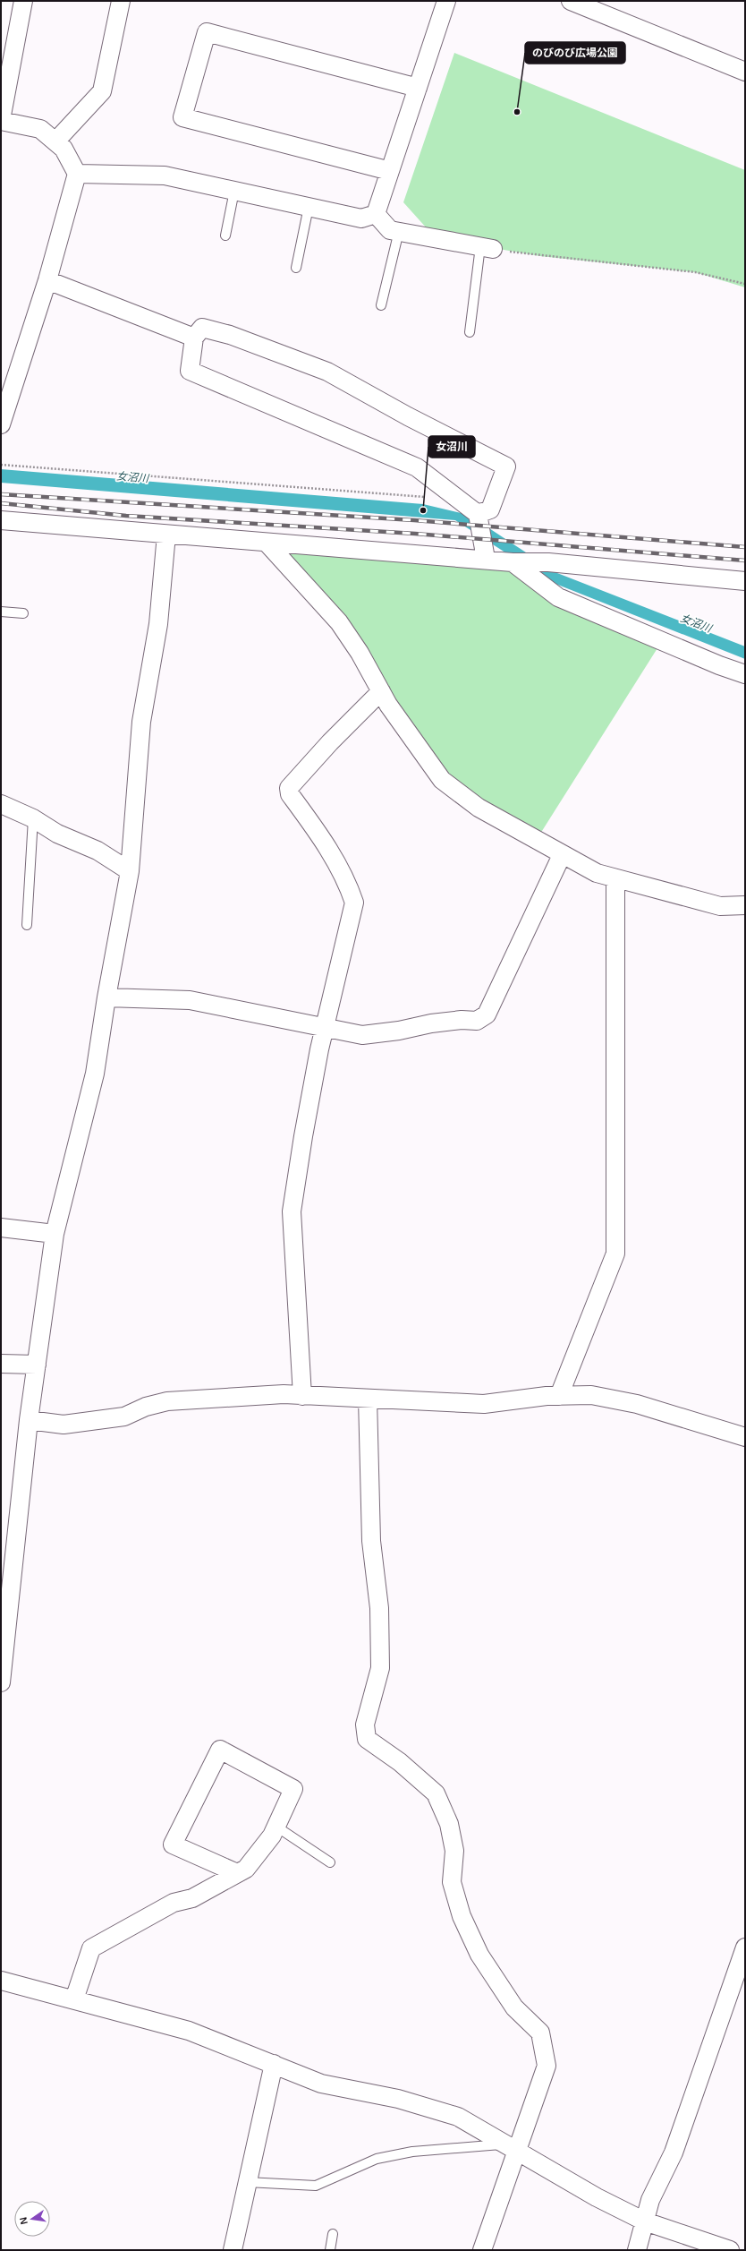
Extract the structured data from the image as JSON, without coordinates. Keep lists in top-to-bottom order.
{
  "water": ["女沼川"],
  "places": ["のびのび広場公園", "女沼川"],
  "north": "left"
}
